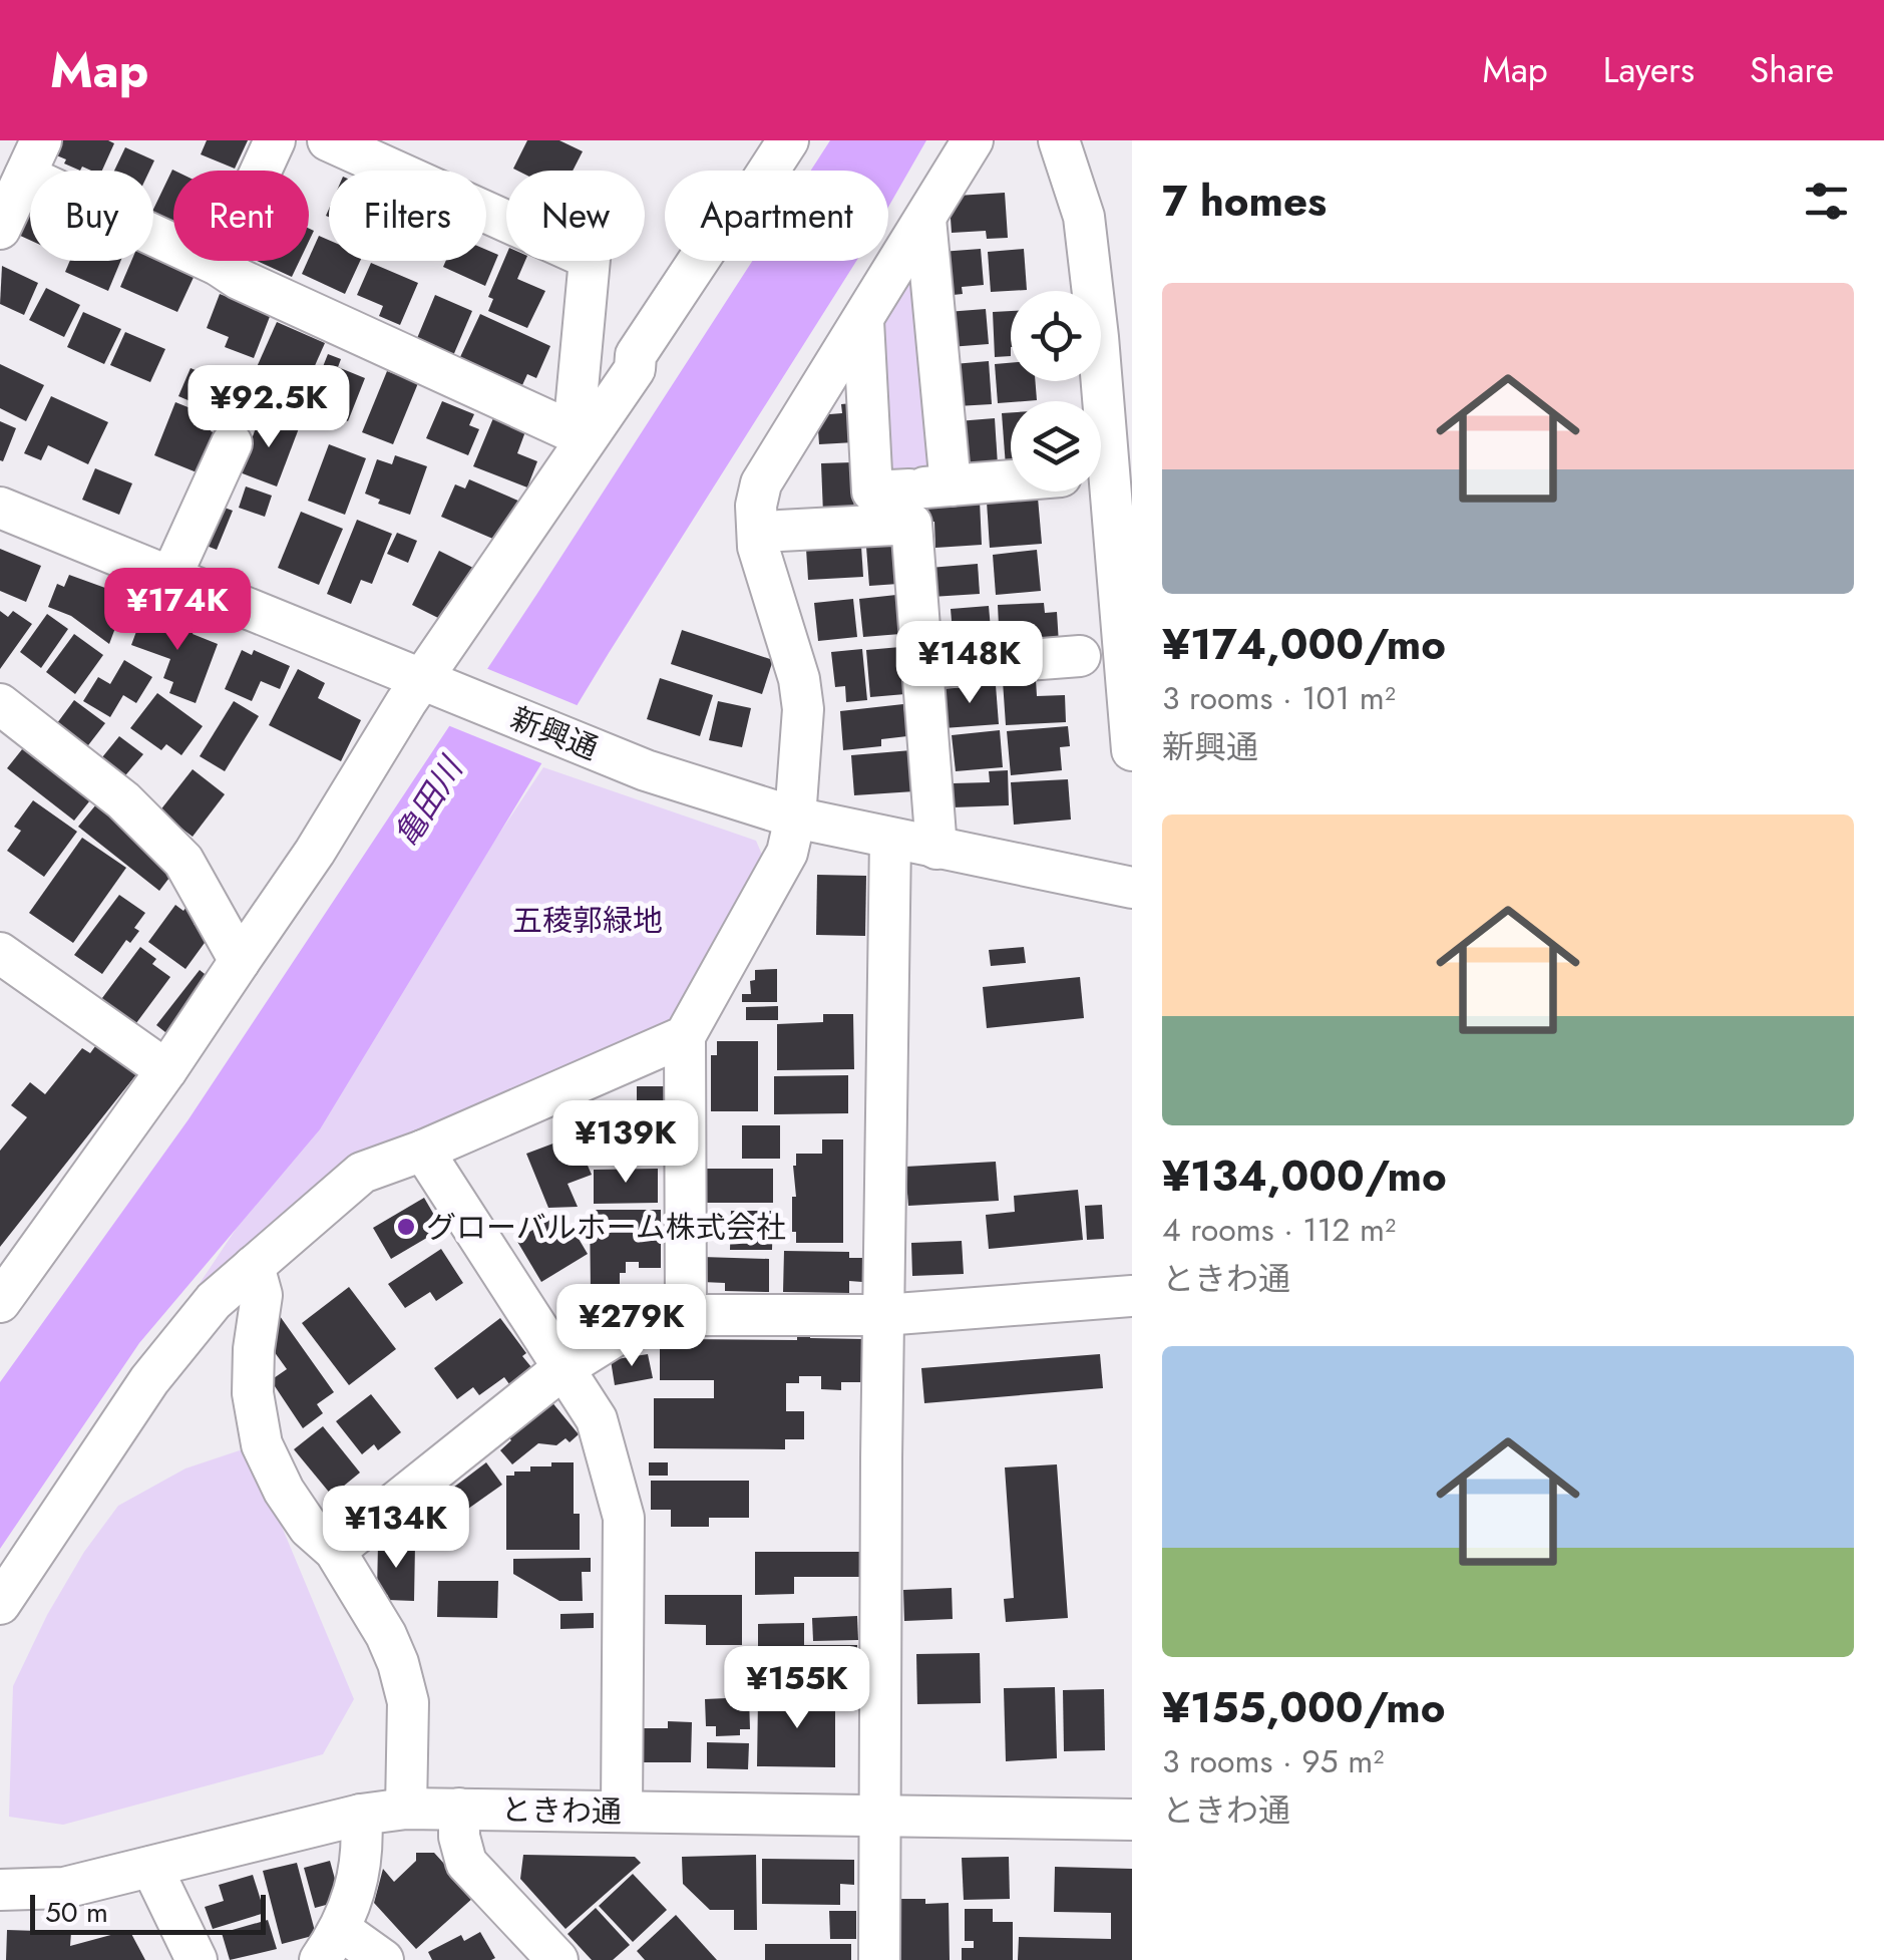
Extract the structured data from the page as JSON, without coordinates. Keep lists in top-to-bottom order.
{
  "streets": {
    "street": ["新興通", "ときわ通"]
  },
  "water": ["亀田川"],
  "parks": ["五稜郭緑地"],
  "places": ["グローバルホーム株式会社"],
  "scale_bar": "50 m",
  "page": {
    "header": "Map",
    "nav": ["Map", "Layers", "Share"],
    "heading": "7 homes",
    "chip": [
      "Buy",
      "Rent",
      "Filters",
      "New",
      "Apartment"
    ],
    "list": [
      {
        "name": "¥174,000/mo",
        "note": "3 rooms · 101 m² · 新興通"
      },
      {
        "name": "¥134,000/mo",
        "note": "4 rooms · 112 m² · ときわ通"
      },
      {
        "name": "¥155,000/mo",
        "note": "3 rooms · 95 m² · ときわ通"
      }
    ],
    "price": [
      "¥92.5K",
      "¥174K",
      "¥148K",
      "¥139K",
      "¥279K",
      "¥134K",
      "¥155K"
    ],
    "scale": "50 m"
  }
}
